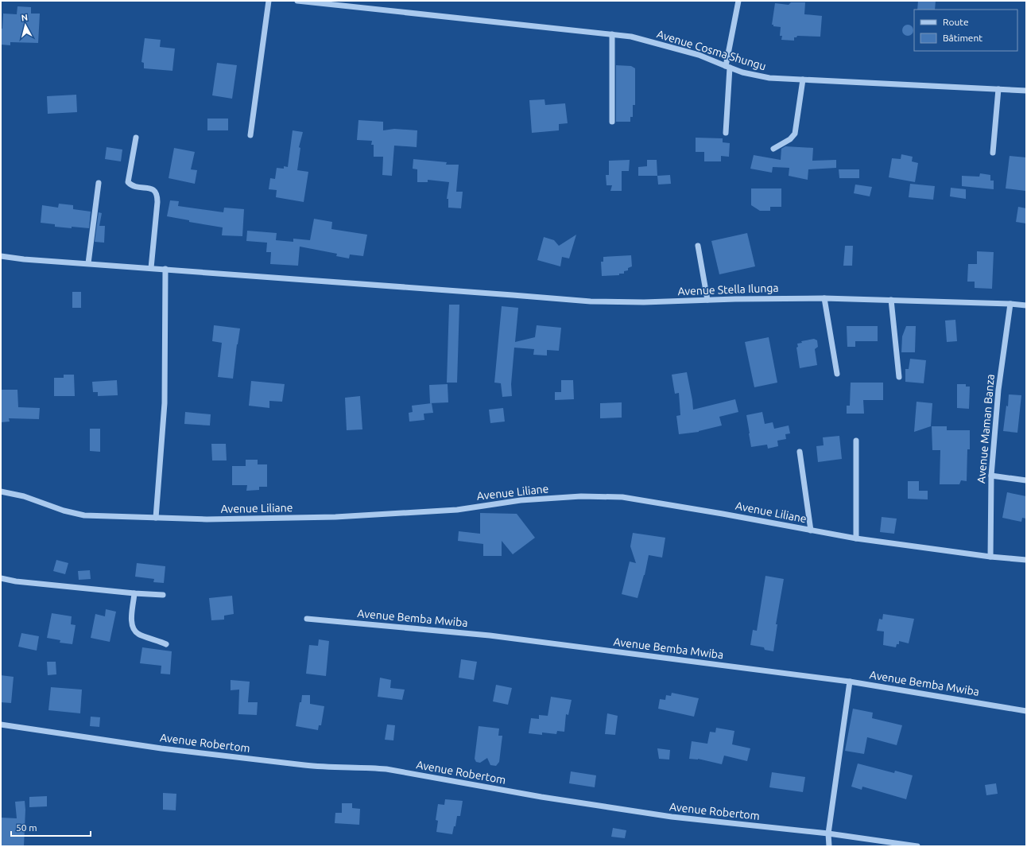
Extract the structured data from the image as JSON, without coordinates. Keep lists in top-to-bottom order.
{
  "streets": {
    "street": [
      "Avenue Cosma Shungu",
      "Avenue Stella Ilunga",
      "Avenue Maman Banza",
      "Avenue Liliane",
      "Avenue Bemba Mwiba",
      "Avenue Robertom"
    ]
  },
  "crossings": [
    ["Avenue Stella Ilunga", "Avenue Maman Banza"],
    ["Avenue Maman Banza", "Avenue Liliane"]
  ],
  "legend": ["Route", "Bâtiment"],
  "scale_bar": "50 m",
  "north": "top"
}
